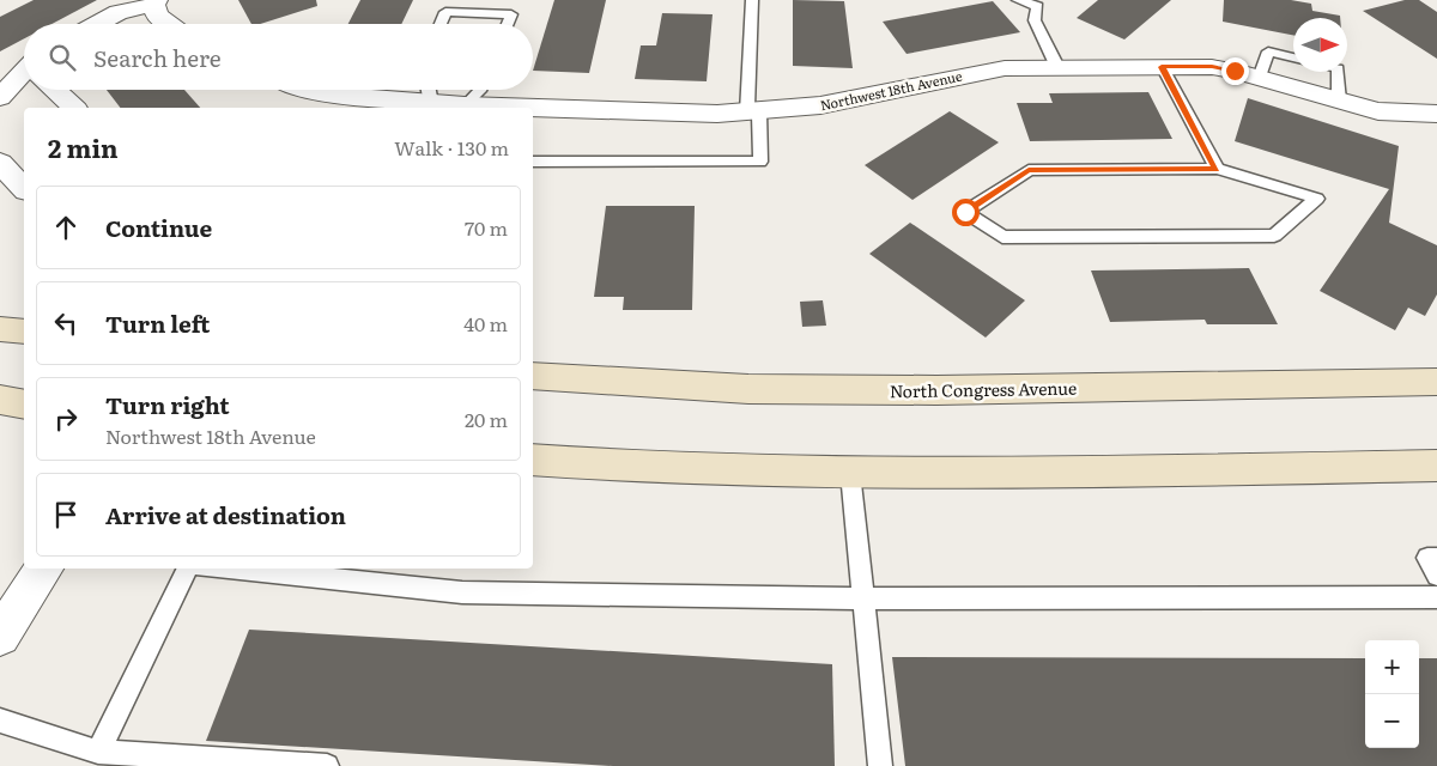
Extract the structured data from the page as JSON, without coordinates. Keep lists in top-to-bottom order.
{
  "streets": {
    "main road": ["North Congress Avenue"],
    "street": ["Northwest 18th Avenue"]
  },
  "north": "right",
  "page": {
    "search": "Search here",
    "heading": ["2 min", "Walk · 130 m"],
    "list": [
      ["Continue", "70 m"],
      ["Turn left", "40 m"],
      ["Turn right", "Northwest 18th Avenue", "20 m"],
      "Arrive at destination"
    ],
    "map_buttons": ["+", "−"]
  }
}
